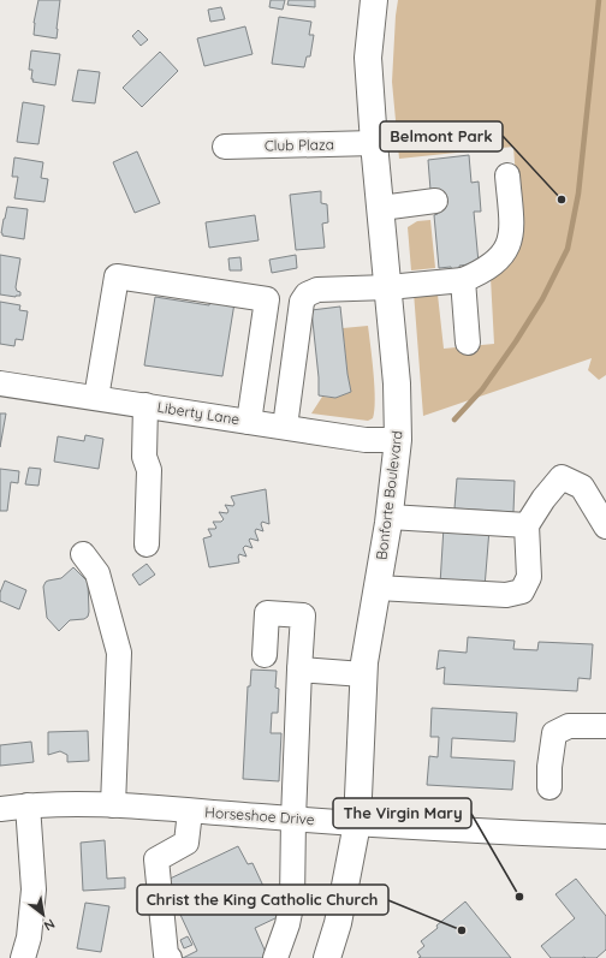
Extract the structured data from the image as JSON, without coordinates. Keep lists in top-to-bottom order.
{
  "streets": {
    "main road": ["Bonforte Boulevard"],
    "street": ["Club Plaza", "Liberty Lane", "Horseshoe Drive"]
  },
  "crossings": [
    ["Club Plaza", "Bonforte Boulevard"],
    ["Liberty Lane", "Bonforte Boulevard"],
    ["Bonforte Boulevard", "Horseshoe Drive"]
  ],
  "places": ["Belmont Park", "The Virgin Mary", "Christ the King Catholic Church"],
  "north": "bottom right"
}
